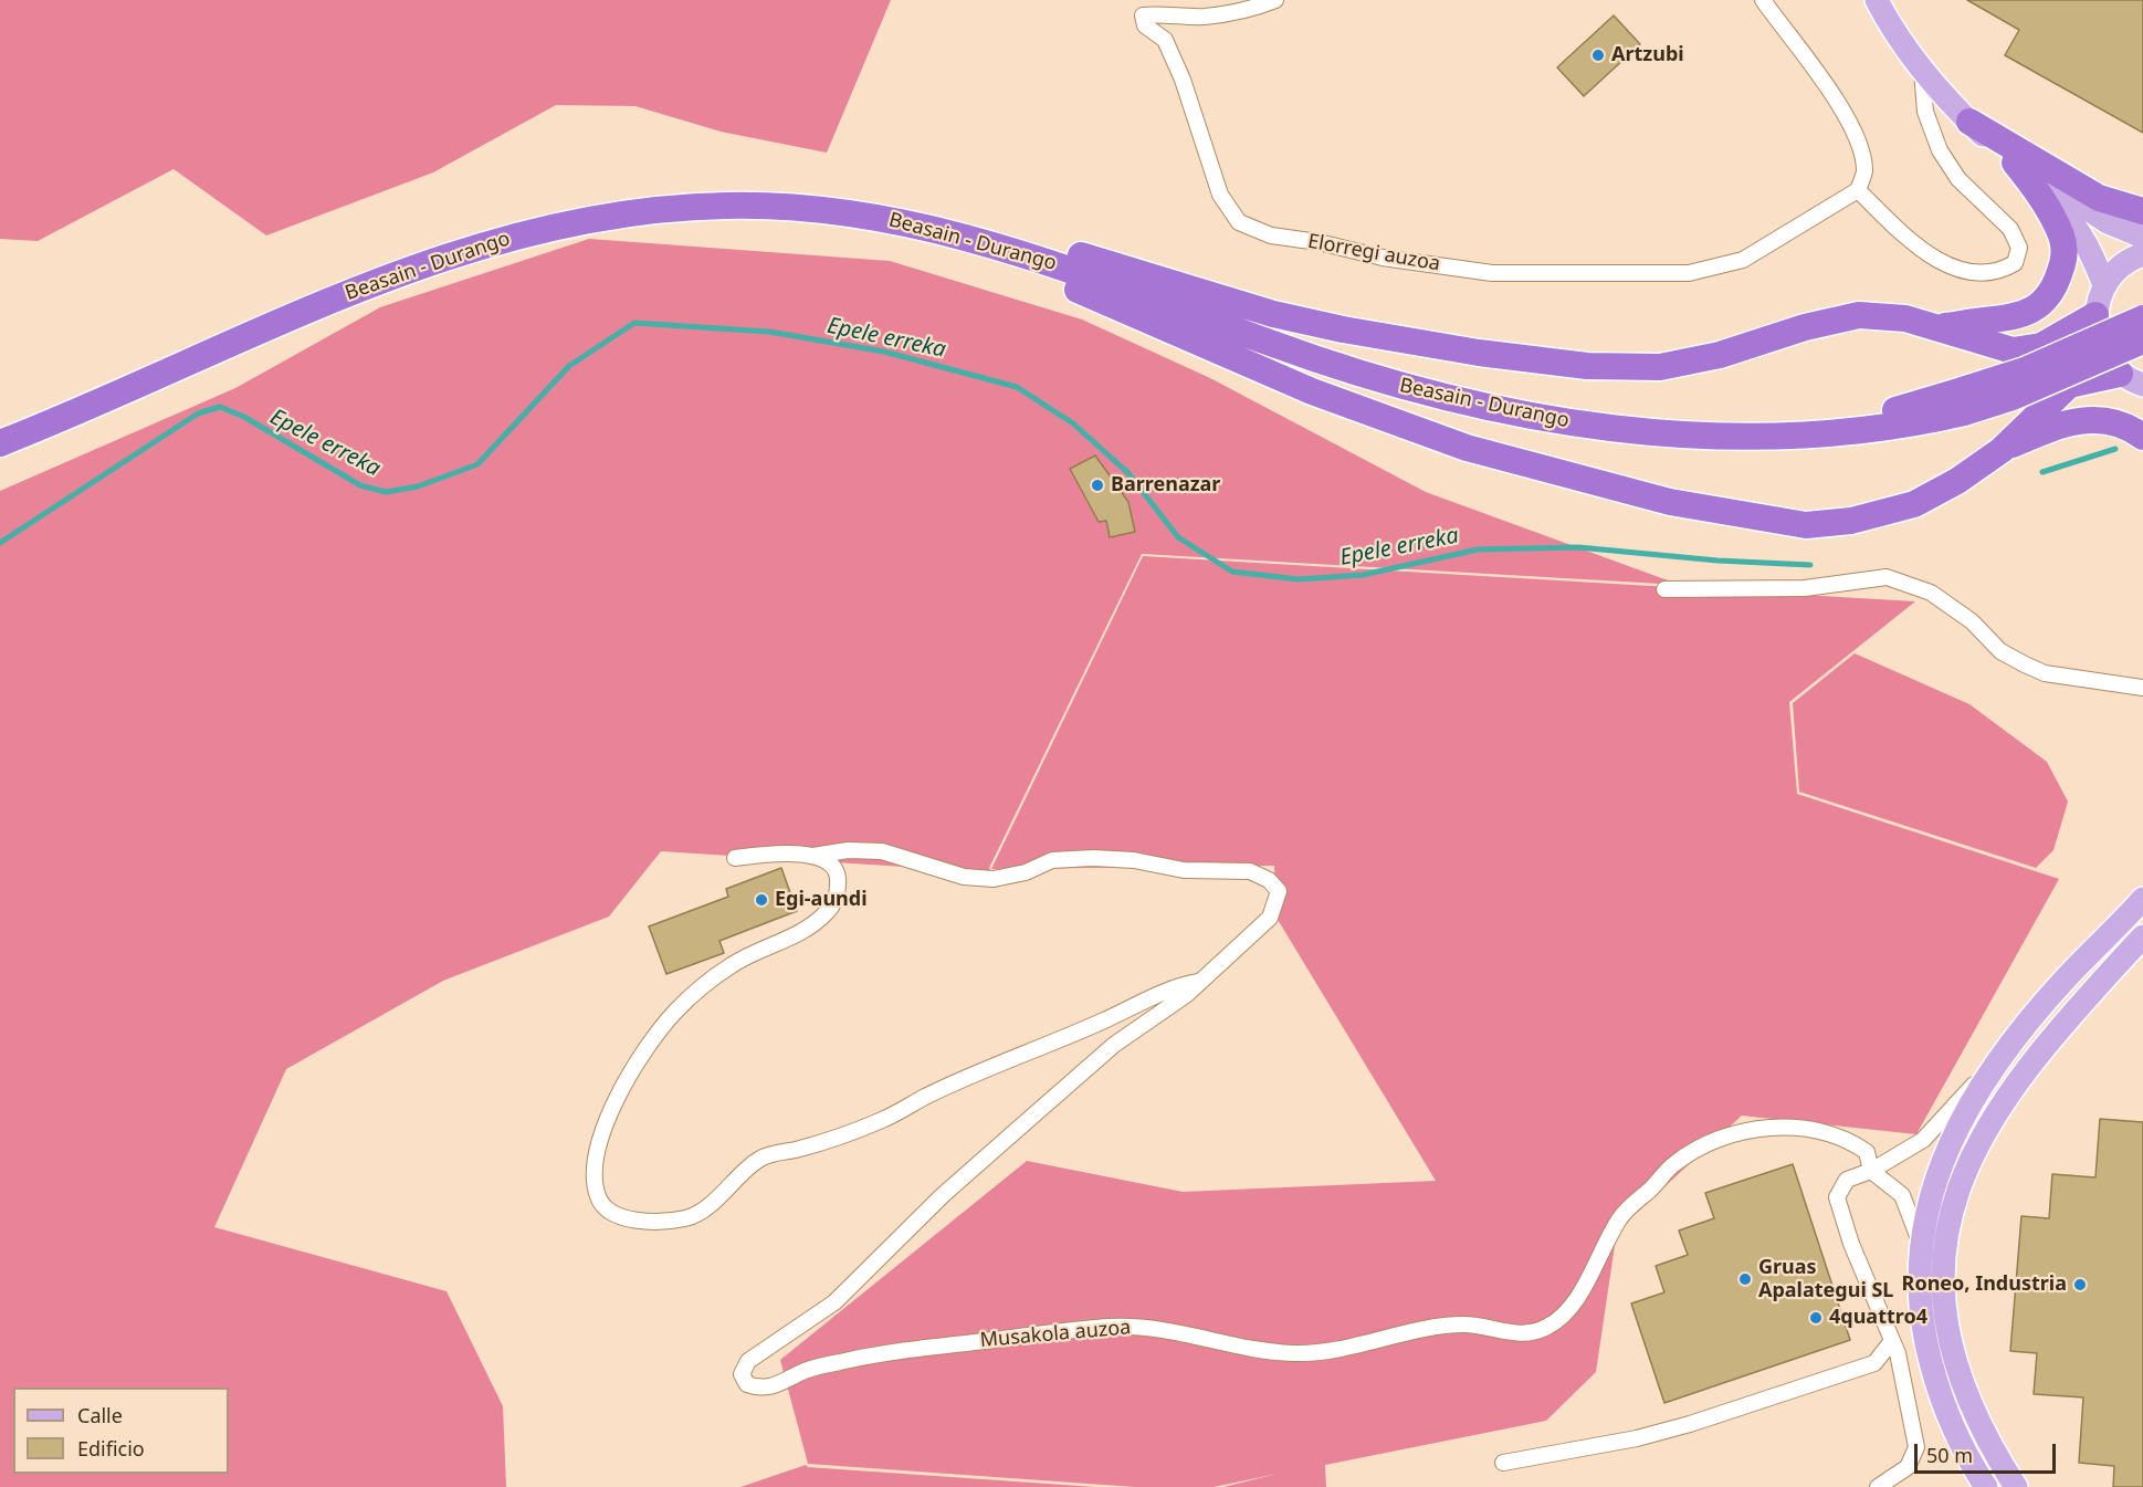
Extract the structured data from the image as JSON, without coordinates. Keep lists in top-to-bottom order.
{
  "streets": {
    "highway": ["Beasain - Durango"],
    "street": ["Elorregi auzoa", "Musakola auzoa"]
  },
  "water": ["Epele erreka"],
  "places": [
    "Artzubi",
    "Barrenazar",
    "Egi-aundi",
    "Gruas Apalategui SL",
    "Roneo, Industria",
    "4quattro4"
  ],
  "legend": ["Calle", "Edificio"],
  "scale_bar": "50 m"
}
